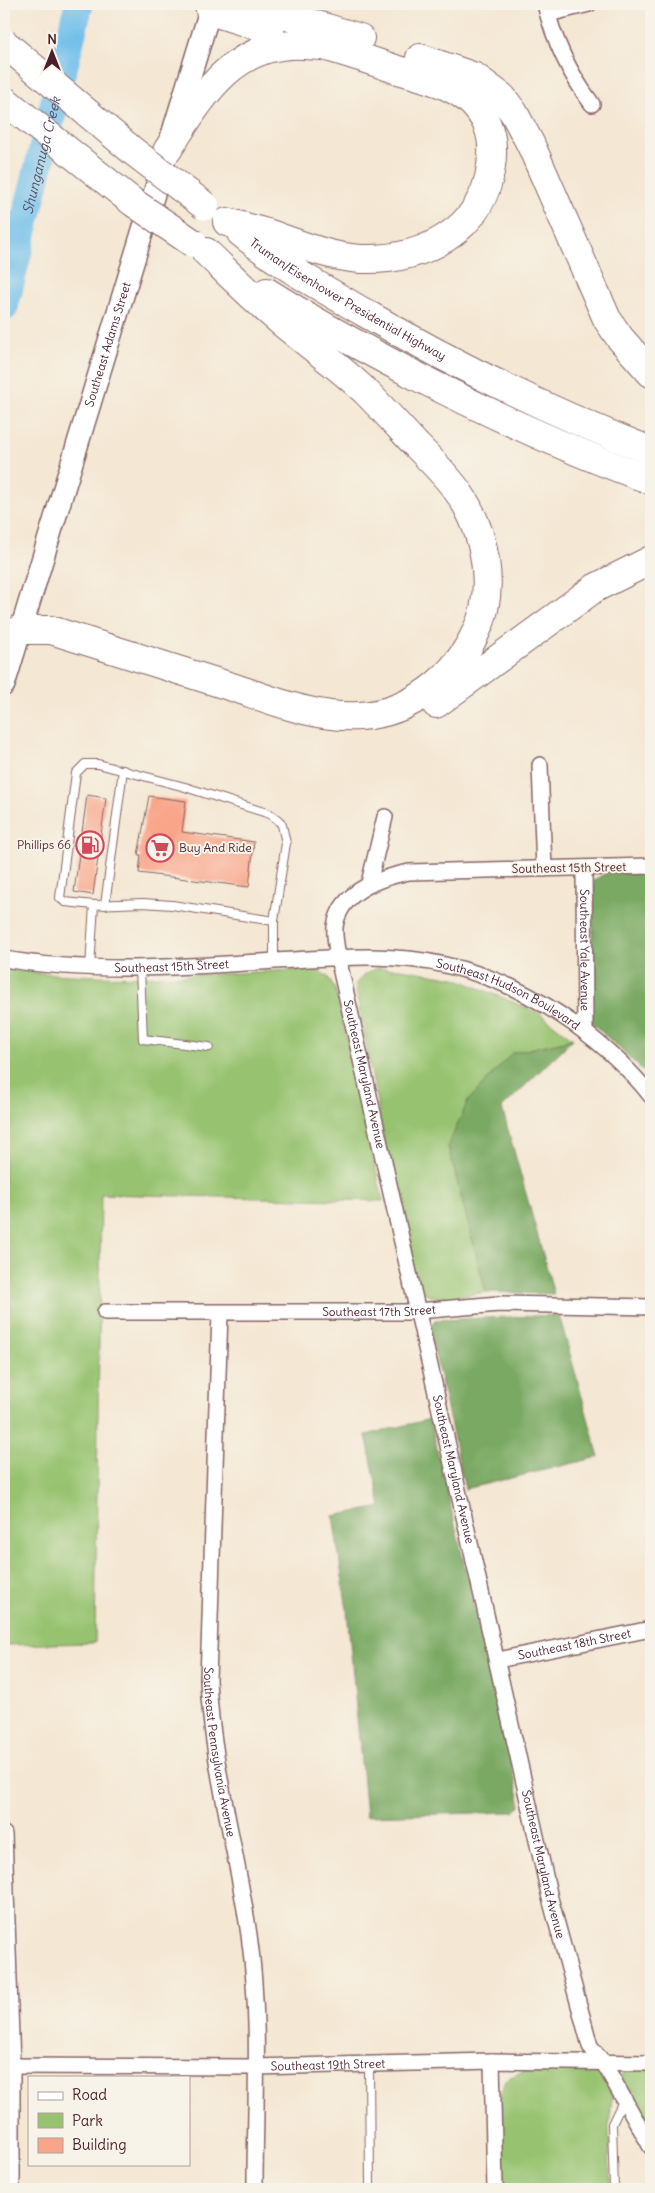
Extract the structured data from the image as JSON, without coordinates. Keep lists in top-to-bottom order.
{
  "streets": {
    "highway": ["Truman/Eisenhower Presidential Highway"],
    "main road": ["Southeast Adams Street"],
    "street": [
      "Southeast 15th Street",
      "Southeast Yale Avenue",
      "Southeast Hudson Boulevard",
      "Southeast Maryland Avenue",
      "Southeast 17th Street",
      "Southeast 18th Street",
      "Southeast Pennsylvania Avenue",
      "Southeast 19th Street"
    ]
  },
  "crossings": [
    ["Southeast 15th Street", "Southeast Yale Avenue"],
    ["Southeast 15th Street", "Southeast Hudson Boulevard"],
    ["Southeast 15th Street", "Southeast Maryland Avenue"],
    ["Southeast Yale Avenue", "Southeast Hudson Boulevard"],
    ["Southeast Hudson Boulevard", "Southeast Maryland Avenue"],
    ["Southeast Maryland Avenue", "Southeast 17th Street"],
    ["Southeast Maryland Avenue", "Southeast 18th Street"],
    ["Southeast Maryland Avenue", "Southeast 19th Street"],
    ["Southeast 17th Street", "Southeast Pennsylvania Avenue"],
    ["Southeast Pennsylvania Avenue", "Southeast 19th Street"]
  ],
  "water": ["Shunganuga Creek"],
  "places": {
    "fuel station": ["Phillips 66"],
    "supermarket": ["Buy And Ride"]
  },
  "legend": ["Road", "Park", "Building"],
  "north": "top"
}
